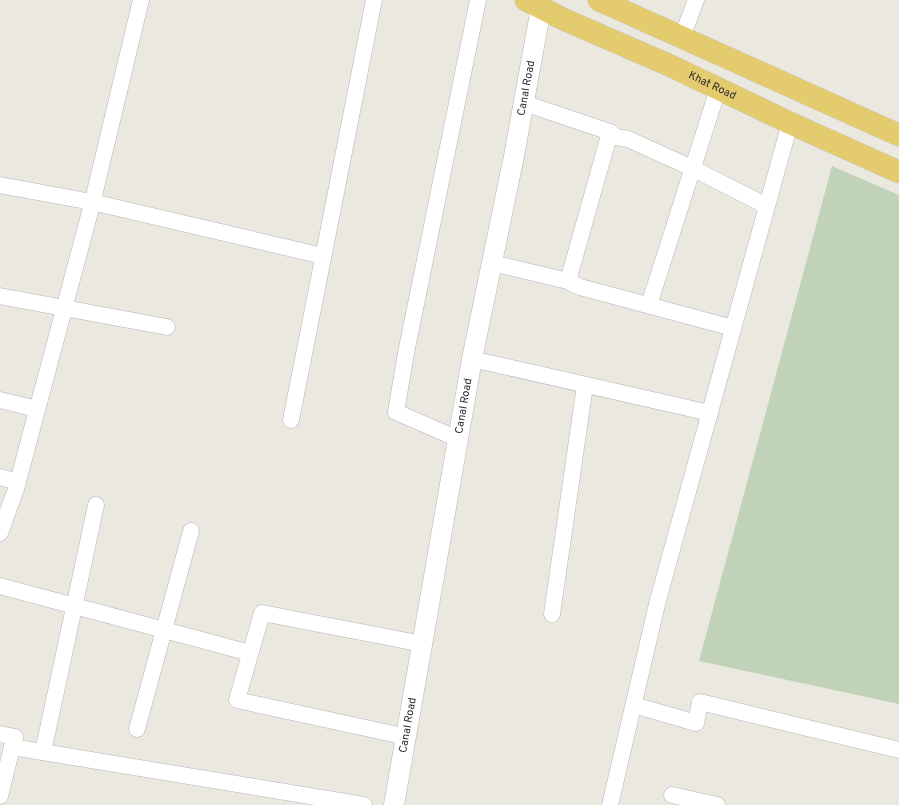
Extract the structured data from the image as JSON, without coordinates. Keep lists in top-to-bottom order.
{
  "streets": {
    "highway": ["Khat Road"],
    "street": ["Canal Road"]
  },
  "crossings": [
    ["Khat Road", "Canal Road"]
  ]
}
